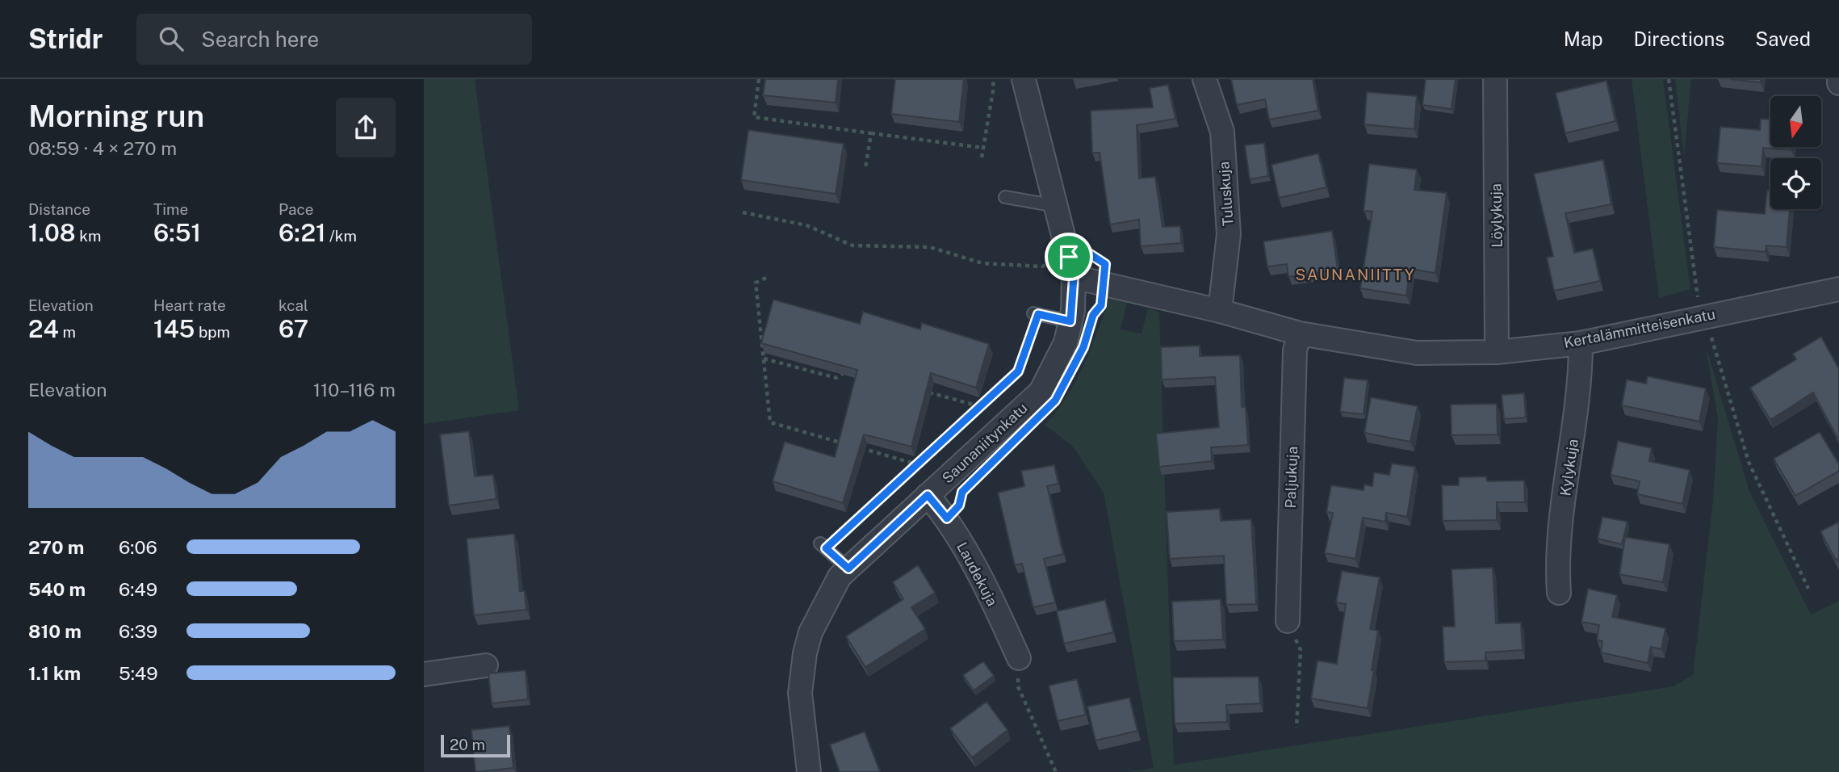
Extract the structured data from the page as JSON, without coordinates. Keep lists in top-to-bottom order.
{
  "streets": {
    "street": [
      "Tuluskuja",
      "Löylykuja",
      "Kertalämmitteisenkatu",
      "Saunaniitynkatu",
      "Kylykuja",
      "Paljukuja",
      "Laudekuja"
    ]
  },
  "crossings": [
    ["Tuluskuja", "Kertalämmitteisenkatu"],
    ["Löylykuja", "Kertalämmitteisenkatu"],
    ["Kertalämmitteisenkatu", "Saunaniitynkatu"],
    ["Kertalämmitteisenkatu", "Kylykuja"],
    ["Kertalämmitteisenkatu", "Paljukuja"],
    ["Saunaniitynkatu", "Laudekuja"]
  ],
  "districts": ["SAUNANIITTY"],
  "scale_bar": "20 m",
  "north": "bottom",
  "page": {
    "header": "Stridr",
    "search": "Search here",
    "nav": ["Map", "Directions", "Saved"],
    "heading": ["Morning run", "08:59 · 4 × 270 m"],
    "stats": [
      ["Distance", "1.08 km"],
      ["Time", "6:51"],
      ["Pace", "6:21 /km"],
      ["Elevation", "24 m"],
      ["Heart rate", "145 bpm"],
      ["kcal", "67"]
    ],
    "chart": ["Elevation", "110–116 m"],
    "list": [
      {
        "name": "270 m",
        "note": "6:06"
      },
      {
        "name": "540 m",
        "note": "6:49"
      },
      {
        "name": "810 m",
        "note": "6:39"
      },
      {
        "name": "1.1 km",
        "note": "5:49"
      }
    ],
    "scale": "20 m"
  }
}
